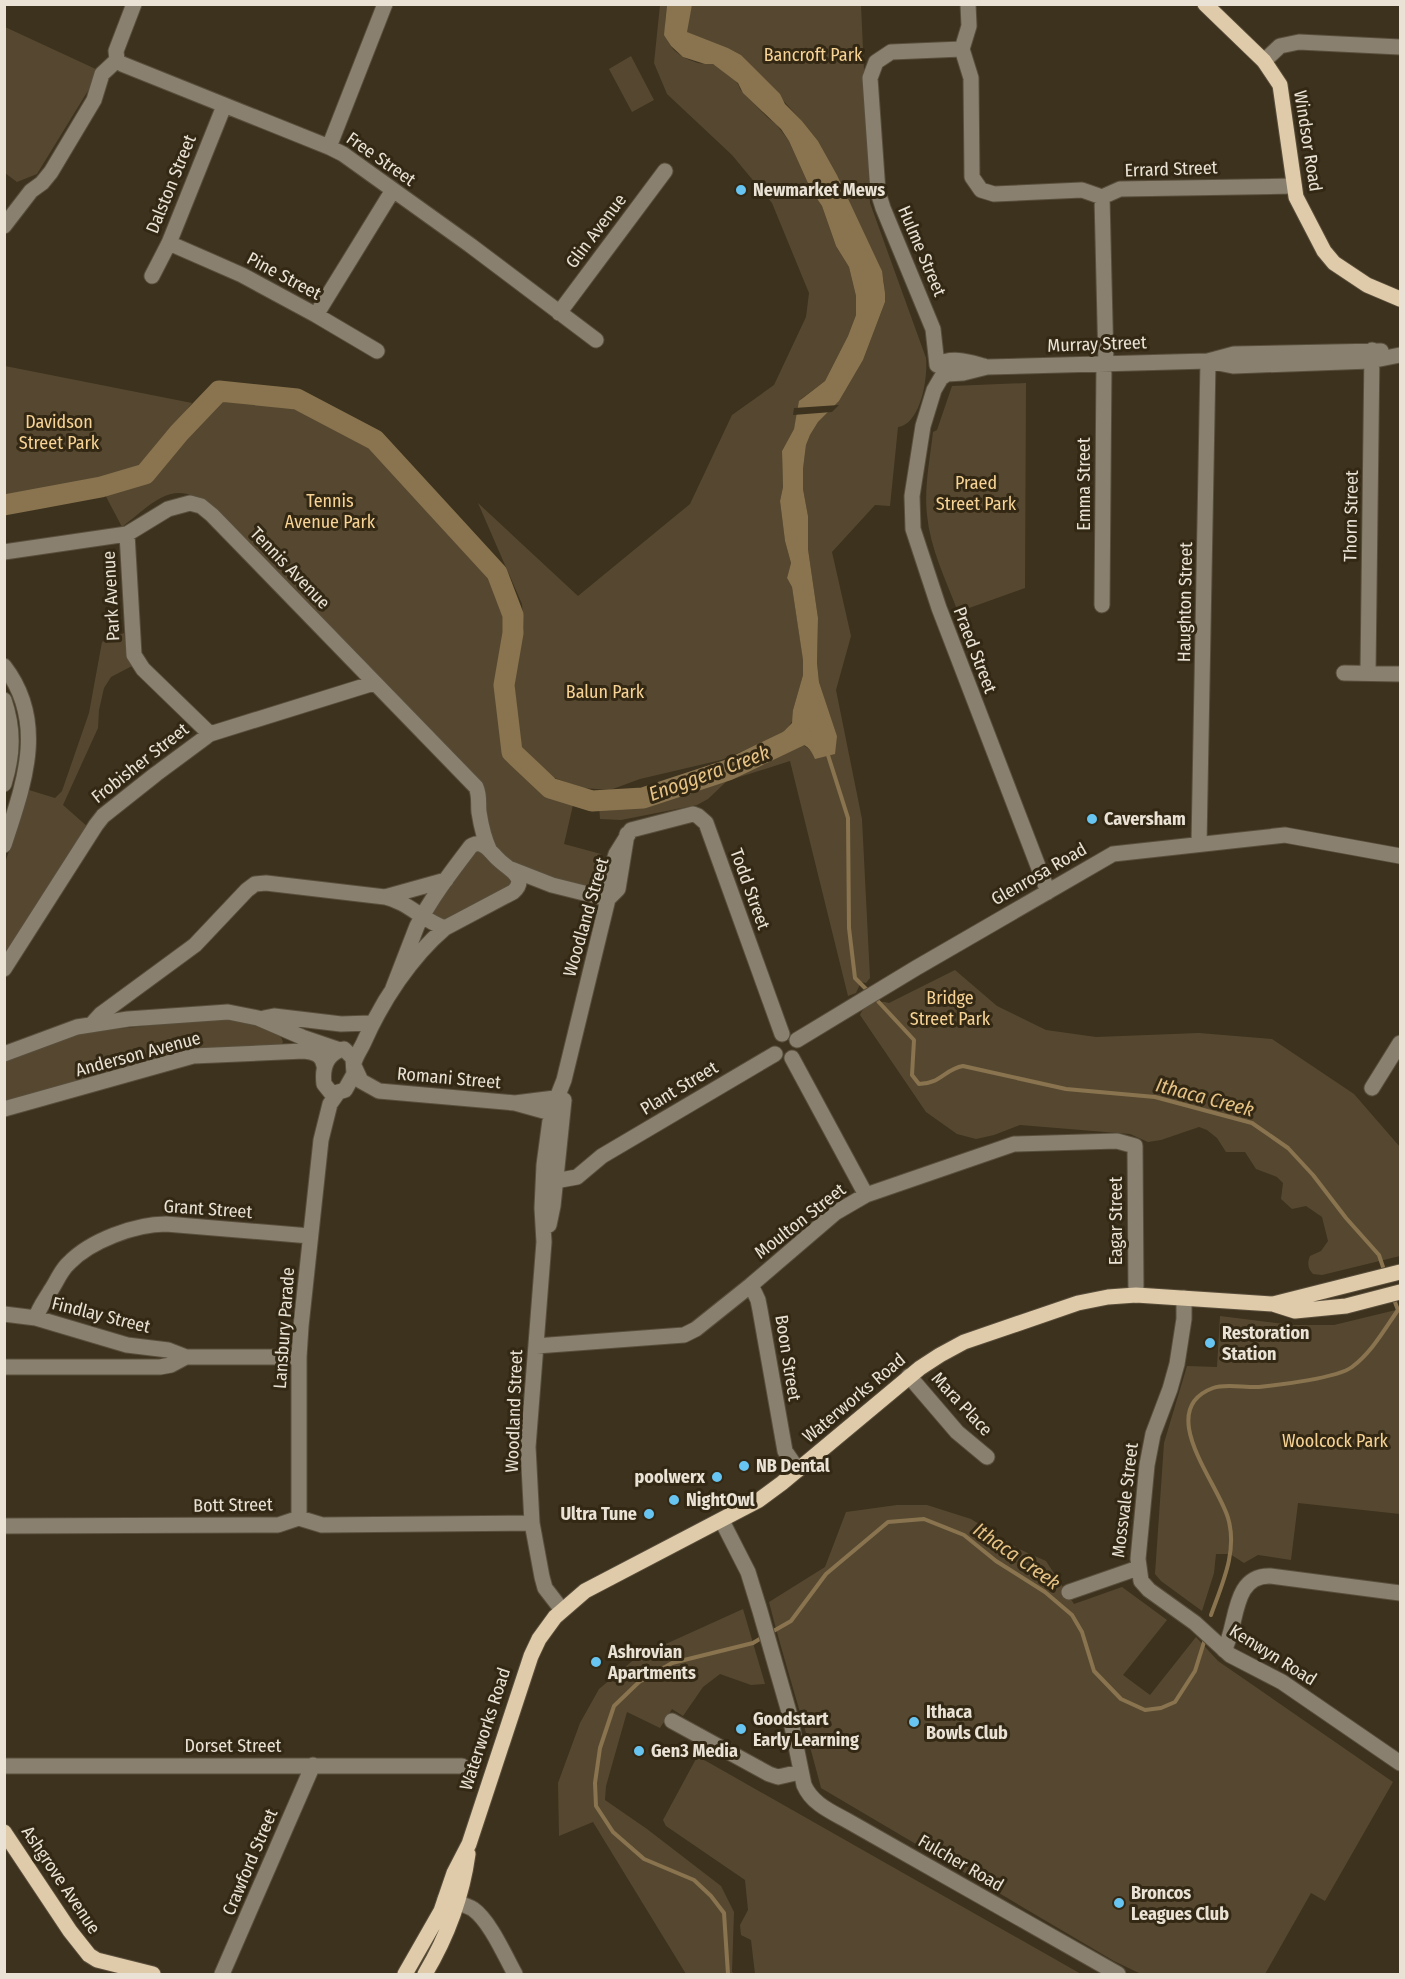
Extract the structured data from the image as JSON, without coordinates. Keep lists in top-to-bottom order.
{
  "streets": {
    "main road": ["Windsor Road", "Waterworks Road", "Ashgrove Avenue"],
    "street": [
      "Free Street",
      "Errard Street",
      "Dalston Street",
      "Glin Avenue",
      "Hulme Street",
      "Pine Street",
      "Murray Street",
      "Emma Street",
      "Thorn Street",
      "Tennis Avenue",
      "Park Avenue",
      "Haughton Street",
      "Praed Street",
      "Frobisher Street",
      "Glenrosa Road",
      "Todd Street",
      "Woodland Street",
      "Anderson Avenue",
      "Romani Street",
      "Plant Street",
      "Grant Street",
      "Moulton Street",
      "Eagar Street",
      "Findlay Street",
      "Lansbury Parade",
      "Boon Street",
      "Mara Place",
      "Mossvale Street",
      "Bott Street",
      "Kenwyn Road",
      "Dorset Street",
      "Crawford Street",
      "Fulcher Road"
    ]
  },
  "crossings": [
    ["Windsor Road", "Errard Street"],
    ["Free Street", "Dalston Street"],
    ["Free Street", "Glin Avenue"],
    ["Errard Street", "Hulme Street"],
    ["Errard Street", "Emma Street"],
    ["Dalston Street", "Pine Street"],
    ["Hulme Street", "Murray Street"],
    ["Hulme Street", "Praed Street"],
    ["Murray Street", "Emma Street"],
    ["Murray Street", "Thorn Street"],
    ["Murray Street", "Haughton Street"],
    ["Murray Street", "Praed Street"],
    ["Tennis Avenue", "Park Avenue"],
    ["Tennis Avenue", "Frobisher Street"],
    ["Park Avenue", "Frobisher Street"],
    ["Haughton Street", "Glenrosa Road"],
    ["Praed Street", "Glenrosa Road"],
    ["Glenrosa Road", "Todd Street"],
    ["Glenrosa Road", "Plant Street"],
    ["Todd Street", "Woodland Street"],
    ["Todd Street", "Plant Street"],
    ["Woodland Street", "Romani Street"],
    ["Woodland Street", "Plant Street"],
    ["Woodland Street", "Moulton Street"],
    ["Woodland Street", "Waterworks Road"],
    ["Woodland Street", "Bott Street"],
    ["Anderson Avenue", "Romani Street"],
    ["Anderson Avenue", "Lansbury Parade"],
    ["Romani Street", "Lansbury Parade"],
    ["Grant Street", "Findlay Street"],
    ["Grant Street", "Lansbury Parade"],
    ["Moulton Street", "Eagar Street"],
    ["Moulton Street", "Boon Street"],
    ["Eagar Street", "Waterworks Road"],
    ["Findlay Street", "Lansbury Parade"],
    ["Lansbury Parade", "Bott Street"],
    ["Boon Street", "Waterworks Road"],
    ["Waterworks Road", "Mara Place"],
    ["Waterworks Road", "Mossvale Street"],
    ["Waterworks Road", "Fulcher Road"],
    ["Mossvale Street", "Kenwyn Road"],
    ["Dorset Street", "Crawford Street"]
  ],
  "water": ["Enoggera Creek", "Ithaca Creek"],
  "parks": [
    "Bancroft Park",
    "Davidson Street Park",
    "Praed Street Park",
    "Tennis Avenue Park",
    "Balun Park",
    "Bridge Street Park",
    "Woolcock Park"
  ],
  "places": [
    "Newmarket Mews",
    "Caversham",
    "Restoration Station",
    "NB Dental",
    "poolwerx",
    "NightOwl",
    "Ultra Tune",
    "Ashrovian Apartments",
    "Ithaca Bowls Club",
    "Goodstart Early Learning",
    "Gen3 Media",
    "Broncos Leagues Club"
  ]
}
